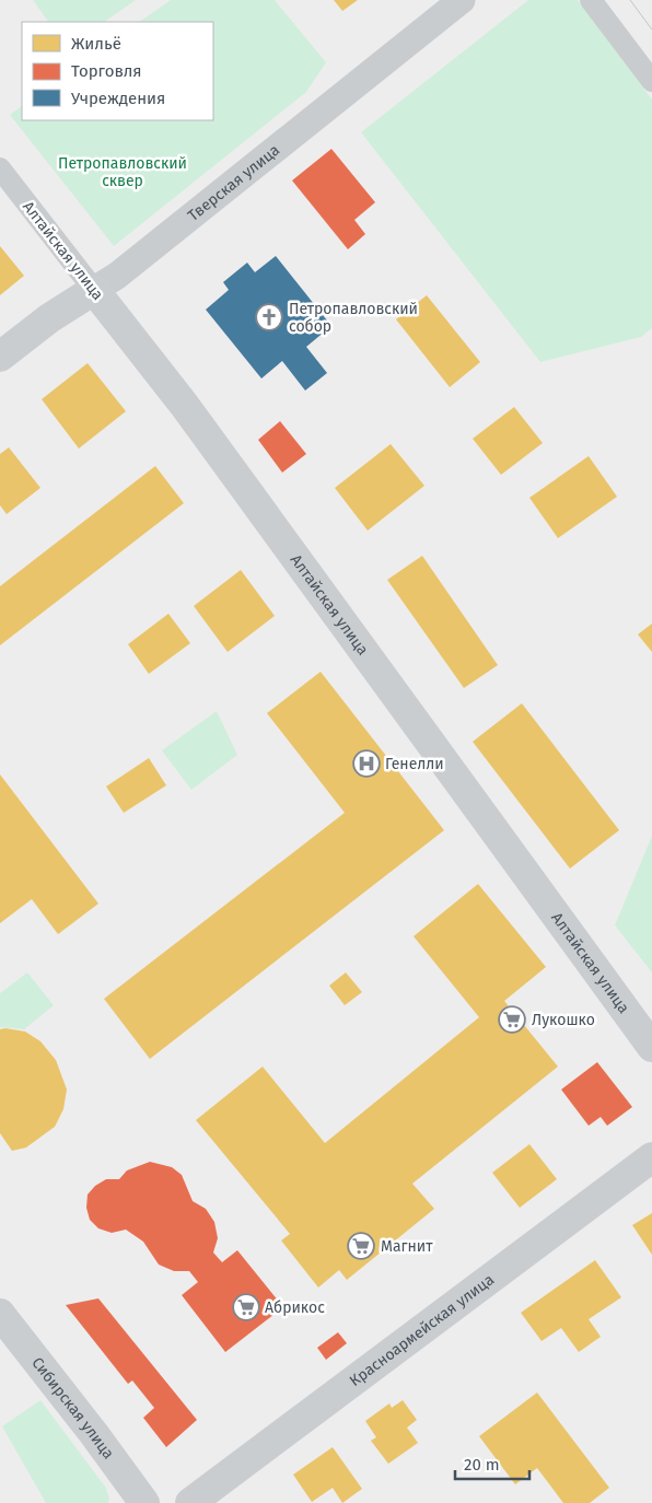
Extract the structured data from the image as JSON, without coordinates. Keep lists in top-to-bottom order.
{
  "streets": {
    "main road": [
      "Тверская улица",
      "Алтайская улица",
      "Красноармейская улица",
      "Сибирская улица"
    ]
  },
  "crossings": [
    ["Тверская улица", "Алтайская улица"]
  ],
  "parks": ["Петропавловский сквер"],
  "places": {
    "church": ["Петропавловский собор"],
    "hospital": ["Генелли"],
    "supermarket": ["Лукошко", "Магнит", "Абрикос"]
  },
  "legend": ["Жильё", "Торговля", "Учреждения"],
  "scale_bar": "20 m"
}
